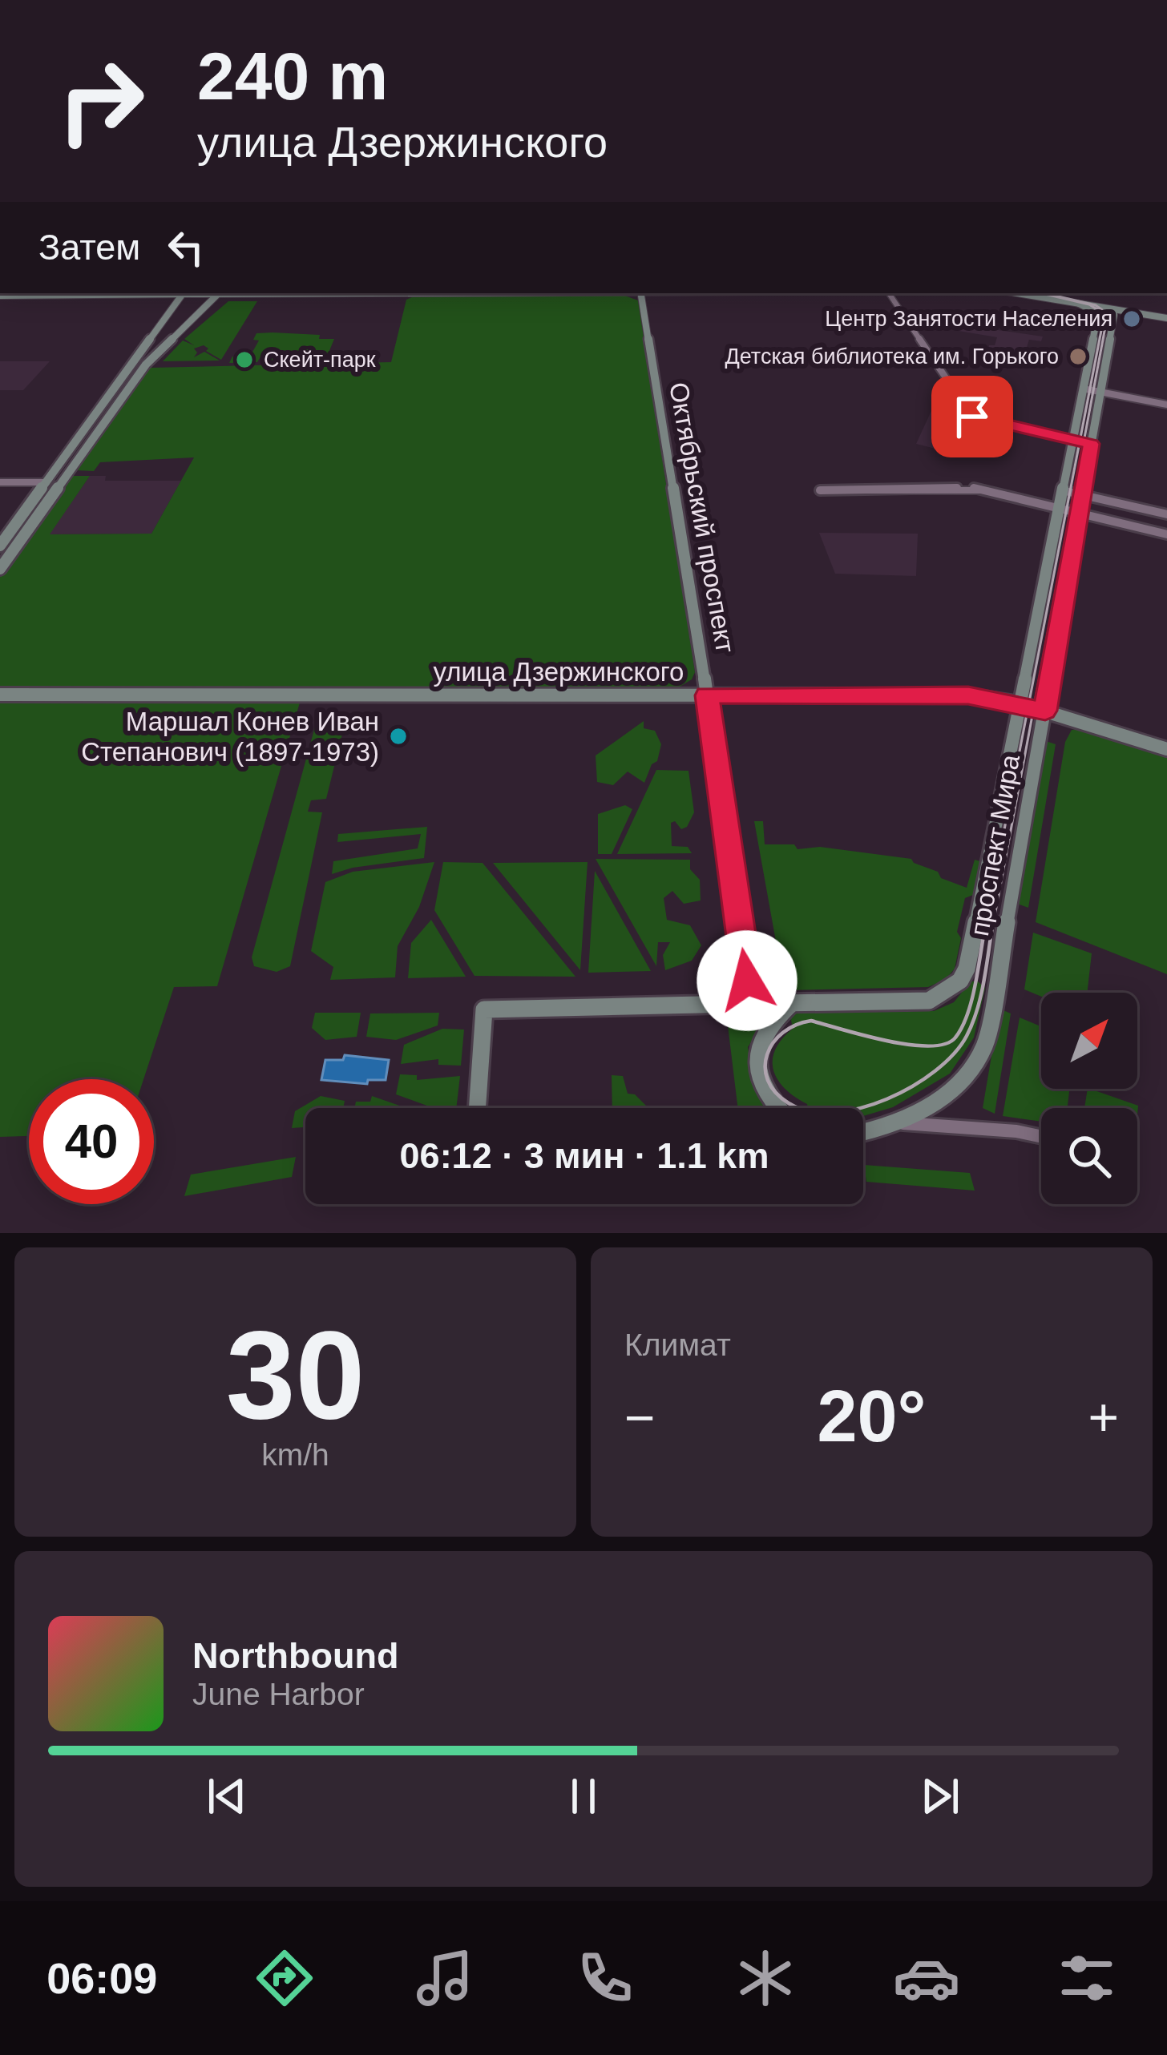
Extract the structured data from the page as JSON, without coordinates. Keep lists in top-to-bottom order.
{
  "streets": {
    "main road": ["Октябрьский проспект", "улица Дзержинского", "проспект Мира"]
  },
  "crossings": [
    ["Октябрьский проспект", "улица Дзержинского"],
    ["улица Дзержинского", "проспект Мира"]
  ],
  "places": [
    "Центр Занятости Населения",
    "Детская библиотека им. Горького",
    "Скейт-парк",
    "Маршал Конев Иван Степанович (1897-1973)"
  ],
  "north": "top right",
  "page": {
    "turn": ["240 m", "улица Дзержинского"],
    "then": "Затем",
    "limit": "40",
    "trip": "06:12 · 3 мин · 1.1 km",
    "tile": [
      ["30", "km/h"],
      "Климат"
    ],
    "heat": ["−", "20°", "+"],
    "song": ["Northbound", "June Harbor"],
    "tabs": "06:09"
  }
}
